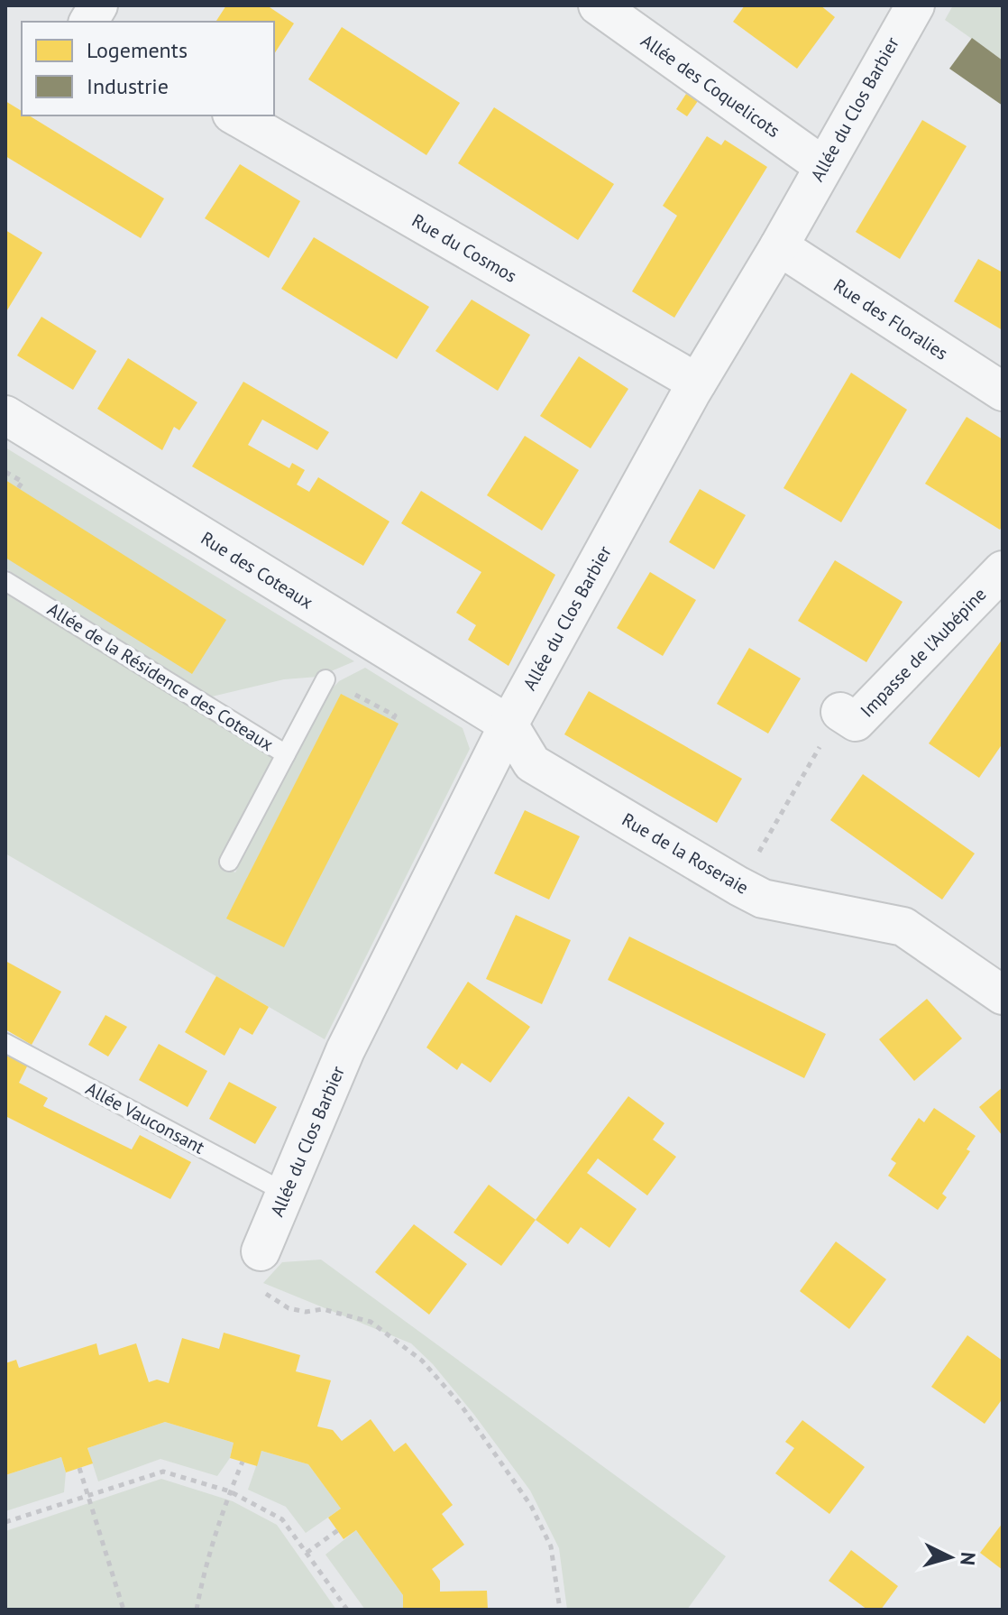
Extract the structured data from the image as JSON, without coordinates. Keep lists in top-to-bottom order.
{
  "streets": {
    "street": [
      "Allée des Coquelicots",
      "Allée du Clos Barbier",
      "Rue du Cosmos",
      "Rue des Floralies",
      "Rue des Coteaux",
      "Impasse de l'Aubépine",
      "Rue de la Roseraie"
    ],
    "lane": ["Allée de la Résidence des Coteaux", "Allée Vauconsant"]
  },
  "crossings": [
    ["Allée des Coquelicots", "Allée du Clos Barbier"],
    ["Allée du Clos Barbier", "Rue du Cosmos"],
    ["Allée du Clos Barbier", "Rue des Floralies"],
    ["Allée du Clos Barbier", "Rue des Coteaux"],
    ["Allée du Clos Barbier", "Rue de la Roseraie"],
    ["Allée du Clos Barbier", "Allée Vauconsant"],
    ["Rue des Coteaux", "Rue de la Roseraie"]
  ],
  "legend": ["Logements", "Industrie"],
  "north": "right"
}
